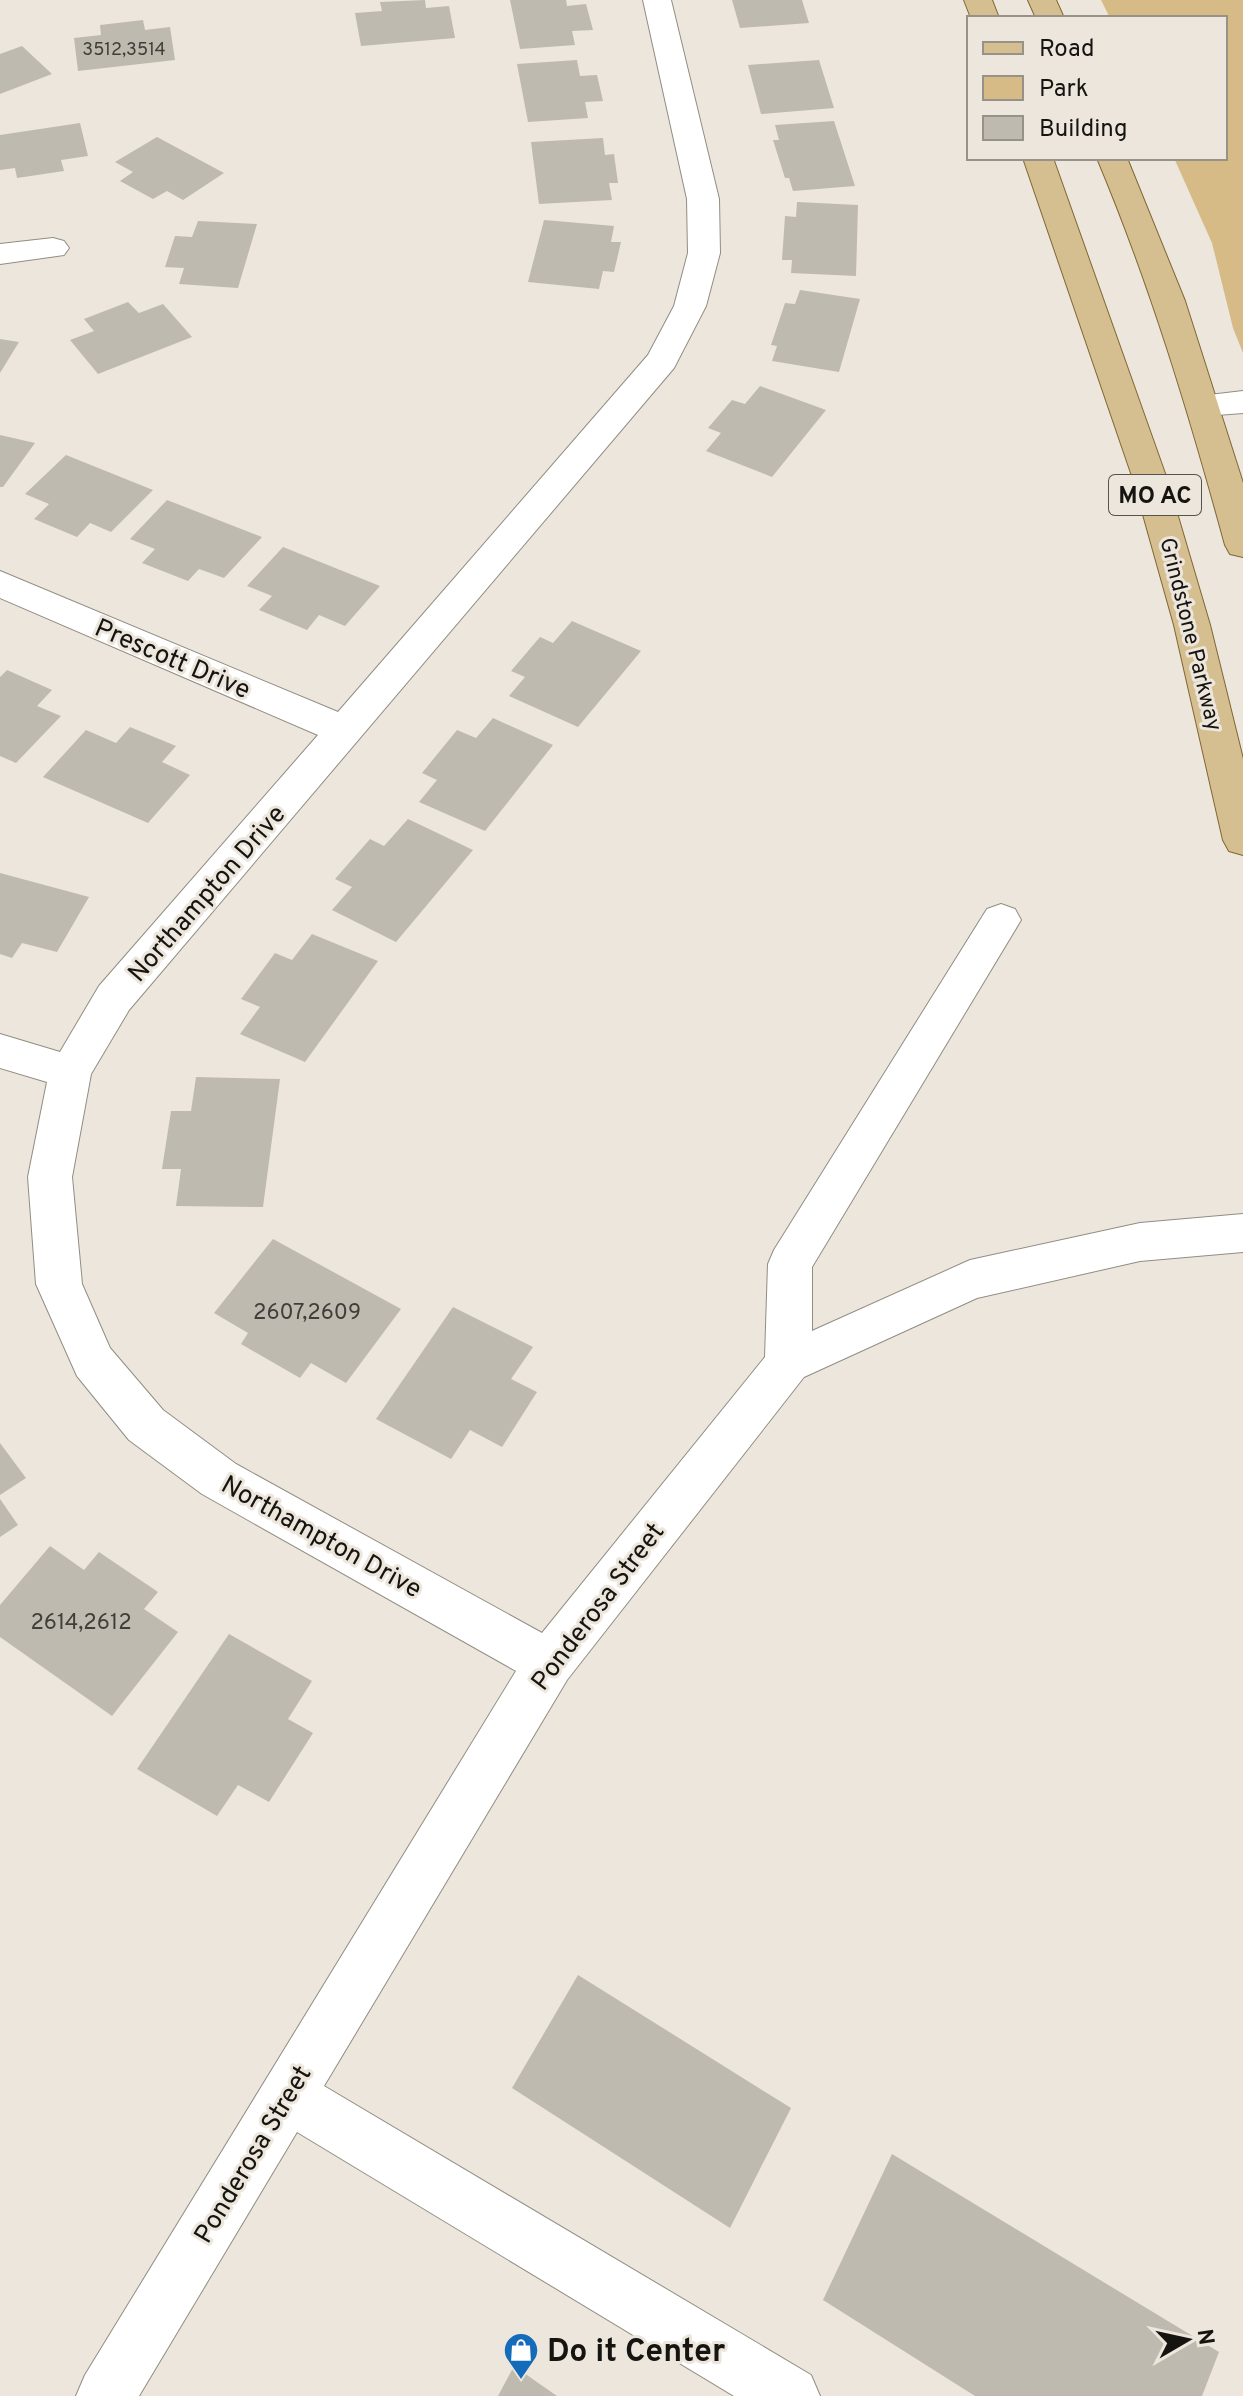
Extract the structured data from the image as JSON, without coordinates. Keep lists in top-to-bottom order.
{
  "streets": {
    "main road": ["MO AC", "Grindstone Parkway"],
    "street": ["Prescott Drive", "Northampton Drive", "Ponderosa Street"]
  },
  "crossings": [
    ["Prescott Drive", "Northampton Drive"],
    ["Northampton Drive", "Ponderosa Street"]
  ],
  "places": {
    "shop": ["Do it Center"]
  },
  "house_numbers": ["3512,3514", "2607,2609", "2614,2612"],
  "legend": ["Road", "Park", "Building"],
  "north": "right"
}
